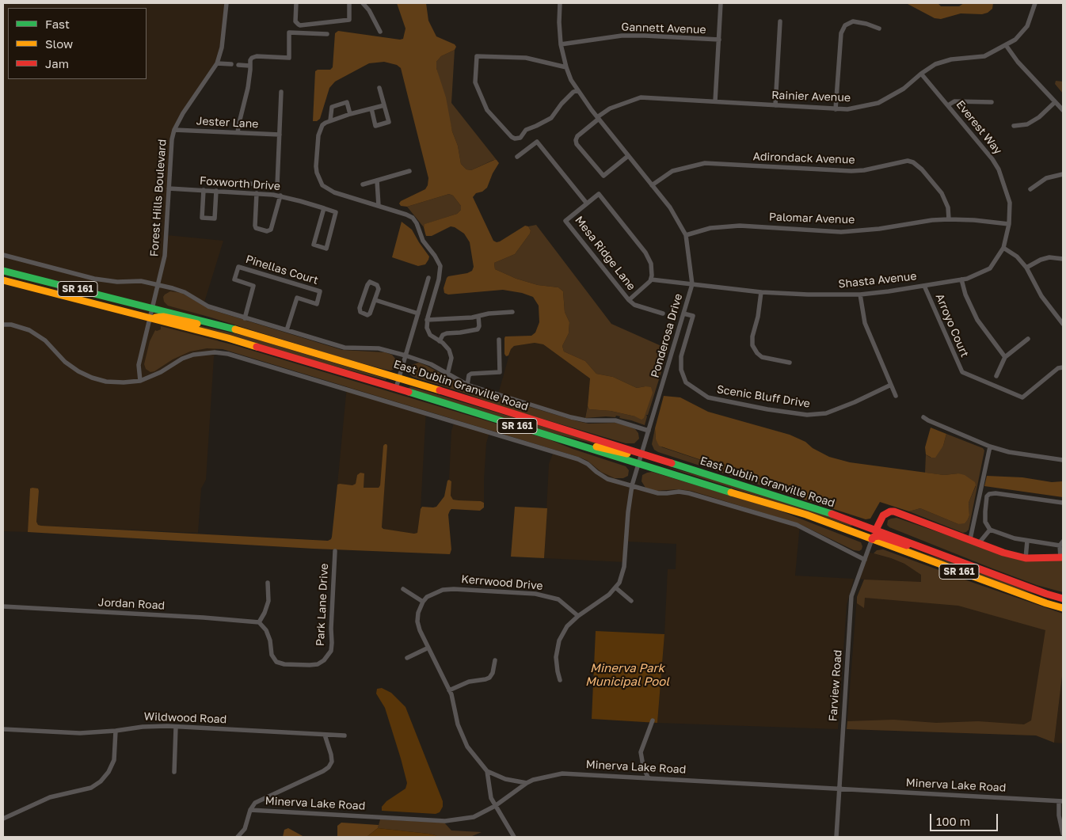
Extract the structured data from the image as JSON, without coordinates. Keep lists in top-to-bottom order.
{
  "streets": {
    "main road": ["SR 161", "East Dublin Granville Road"],
    "street": [
      "Gannett Avenue",
      "Rainier Avenue",
      "Jester Lane",
      "Everest Way",
      "Adirondack Avenue",
      "Foxworth Drive",
      "Forest Hills Boulevard",
      "Palomar Avenue",
      "Mesa Ridge Lane",
      "Pinellas Court",
      "Shasta Avenue",
      "Arroyo Court",
      "Ponderosa Drive",
      "Scenic Bluff Drive",
      "Kerrwood Drive",
      "Jordan Road",
      "Park Lane Drive",
      "Farview Road",
      "Wildwood Road",
      "Minerva Lake Road"
    ]
  },
  "crossings": [
    ["Gannett Avenue", "Ponderosa Drive"],
    ["Rainier Avenue", "Everest Way"],
    ["Rainier Avenue", "Ponderosa Drive"],
    ["Jester Lane", "Forest Hills Boulevard"],
    ["Everest Way", "Palomar Avenue"],
    ["Everest Way", "Shasta Avenue"],
    ["Adirondack Avenue", "Palomar Avenue"],
    ["Adirondack Avenue", "Ponderosa Drive"],
    ["Foxworth Drive", "Forest Hills Boulevard"],
    ["Forest Hills Boulevard", "East Dublin Granville Road"],
    ["Palomar Avenue", "Shasta Avenue"],
    ["Palomar Avenue", "Ponderosa Drive"],
    ["Mesa Ridge Lane", "Shasta Avenue"],
    ["Pinellas Court", "East Dublin Granville Road"],
    ["Shasta Avenue", "Arroyo Court"],
    ["Shasta Avenue", "Ponderosa Drive"],
    ["Ponderosa Drive", "East Dublin Granville Road"],
    ["Ponderosa Drive", "Scenic Bluff Drive"],
    ["Ponderosa Drive", "Kerrwood Drive"],
    ["East Dublin Granville Road", "Farview Road"],
    ["Jordan Road", "Park Lane Drive"],
    ["Farview Road", "Minerva Lake Road"]
  ],
  "water": ["Minerva Park Municipal Pool"],
  "legend": ["Fast", "Slow", "Jam"],
  "scale_bar": "100 m"
}
